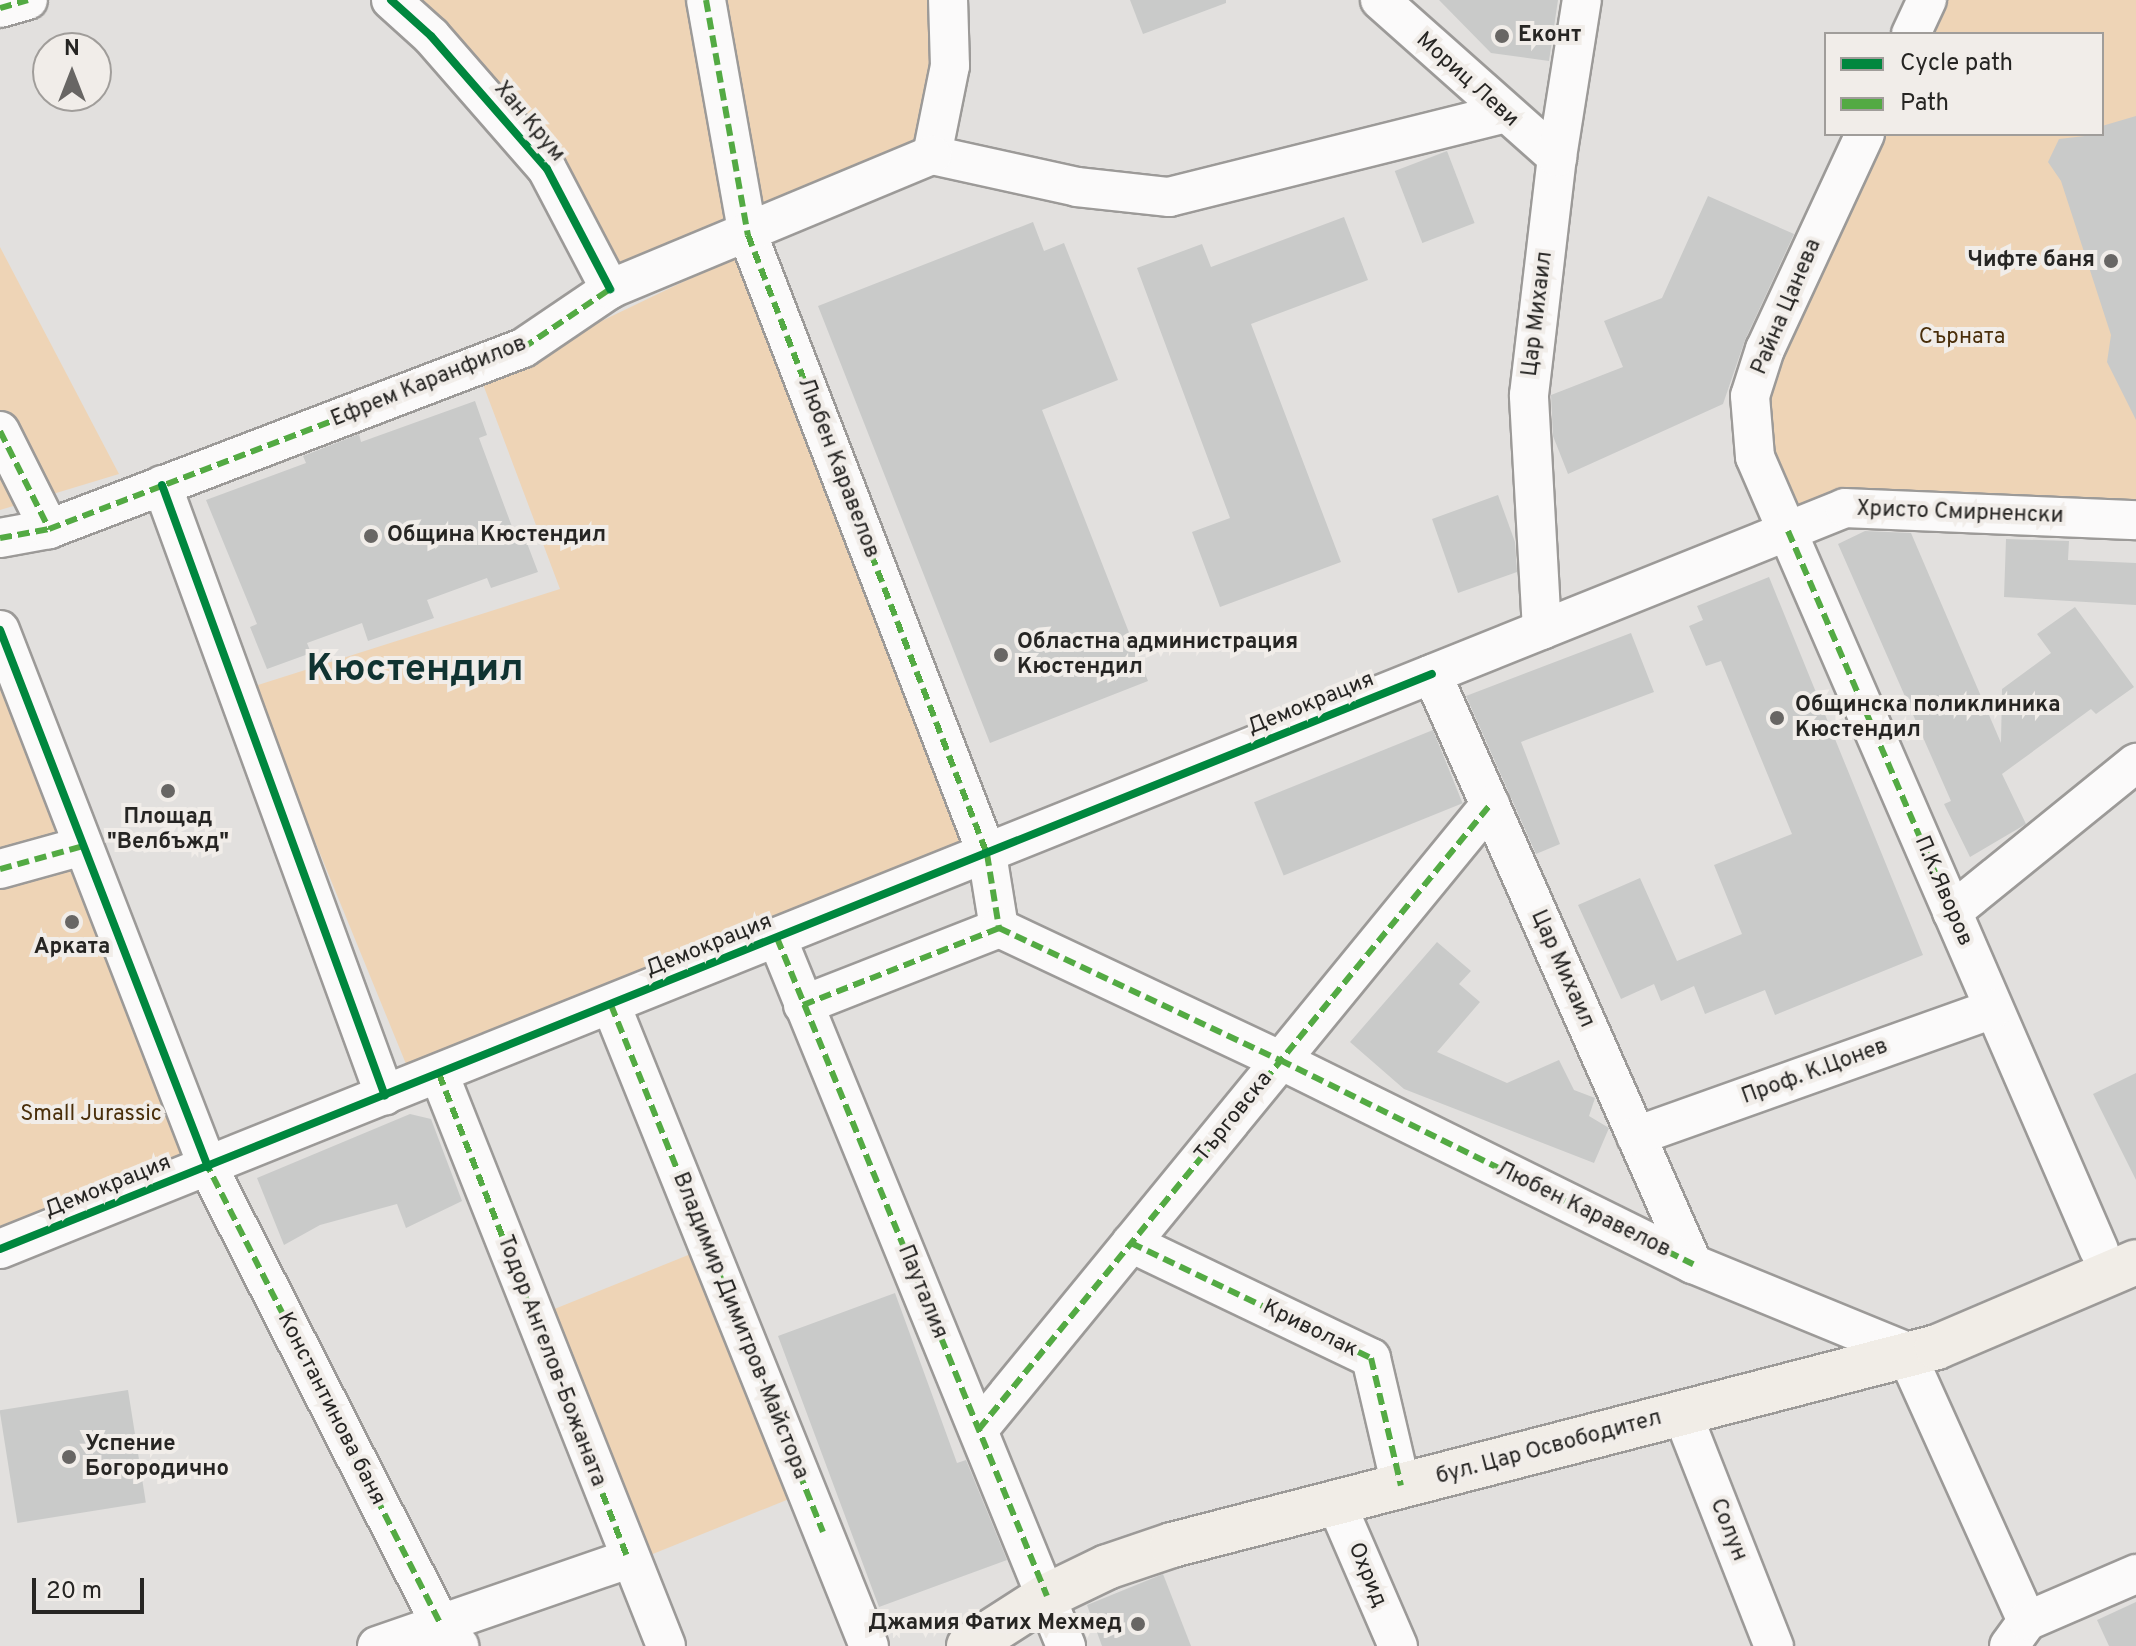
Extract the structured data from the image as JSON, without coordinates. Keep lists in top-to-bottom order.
{
  "streets": {
    "main road": ["бул. Цар Освободител"],
    "street": [
      "Мориц Леви",
      "Хан Крум",
      "Райна Цанева",
      "Цар Михаил",
      "Ефрем Каранфилов",
      "Любен Kаравелов",
      "Христо Смирненски",
      "Демокрация",
      "П.К.Яворов",
      "Проф. К.Цонев",
      "Търговска",
      "Пауталия",
      "Владимир Димитров-Майстора",
      "Криволак",
      "Тодор Ангелов-Божаната",
      "Константинова баня",
      "Солун",
      "Охрид"
    ]
  },
  "crossings": [
    ["Мориц Леви", "Цар Михаил"],
    ["Хан Крум", "Ефрем Каранфилов"],
    ["Райна Цанева", "Христо Смирненски"],
    ["Райна Цанева", "Демокрация"],
    ["Райна Цанева", "П.К.Яворов"],
    ["Цар Михаил", "Любен Kаравелов"],
    ["Цар Михаил", "Демокрация"],
    ["Цар Михаил", "Проф. К.Цонев"],
    ["Цар Михаил", "Търговска"],
    ["Ефрем Каранфилов", "Любен Kаравелов"],
    ["Любен Kаравелов", "Демокрация"],
    ["Любен Kаравелов", "Търговска"],
    ["Любен Kаравелов", "бул. Цар Освободител"],
    ["Христо Смирненски", "Демокрация"],
    ["Христо Смирненски", "П.К.Яворов"],
    ["Демокрация", "П.К.Яворов"],
    ["Демокрация", "Пауталия"],
    ["Демокрация", "Владимир Димитров-Майстора"],
    ["Демокрация", "Тодор Ангелов-Божаната"],
    ["Демокрация", "Константинова баня"],
    ["П.К.Яворов", "Проф. К.Цонев"],
    ["Търговска", "Пауталия"],
    ["Търговска", "Криволак"],
    ["Пауталия", "бул. Цар Освободител"],
    ["Криволак", "бул. Цар Освободител"],
    ["бул. Цар Освободител", "Солун"],
    ["бул. Цар Освободител", "Охрид"]
  ],
  "districts": ["Кюстендил"],
  "parks": ["Сърната", "Small Jurassic"],
  "places": [
    "Еконт",
    "Чифте баня",
    "Община Кюстендил",
    "Областна администрация Кюстендил",
    "Общинска поликлиника Кюстендил",
    "Площад \"Велбъжд\"",
    "Арката",
    "Успение Богородично",
    "Джамия Фатих Мехмед"
  ],
  "legend": ["Cycle path", "Path"],
  "scale_bar": "20 m",
  "north": "top"
}
